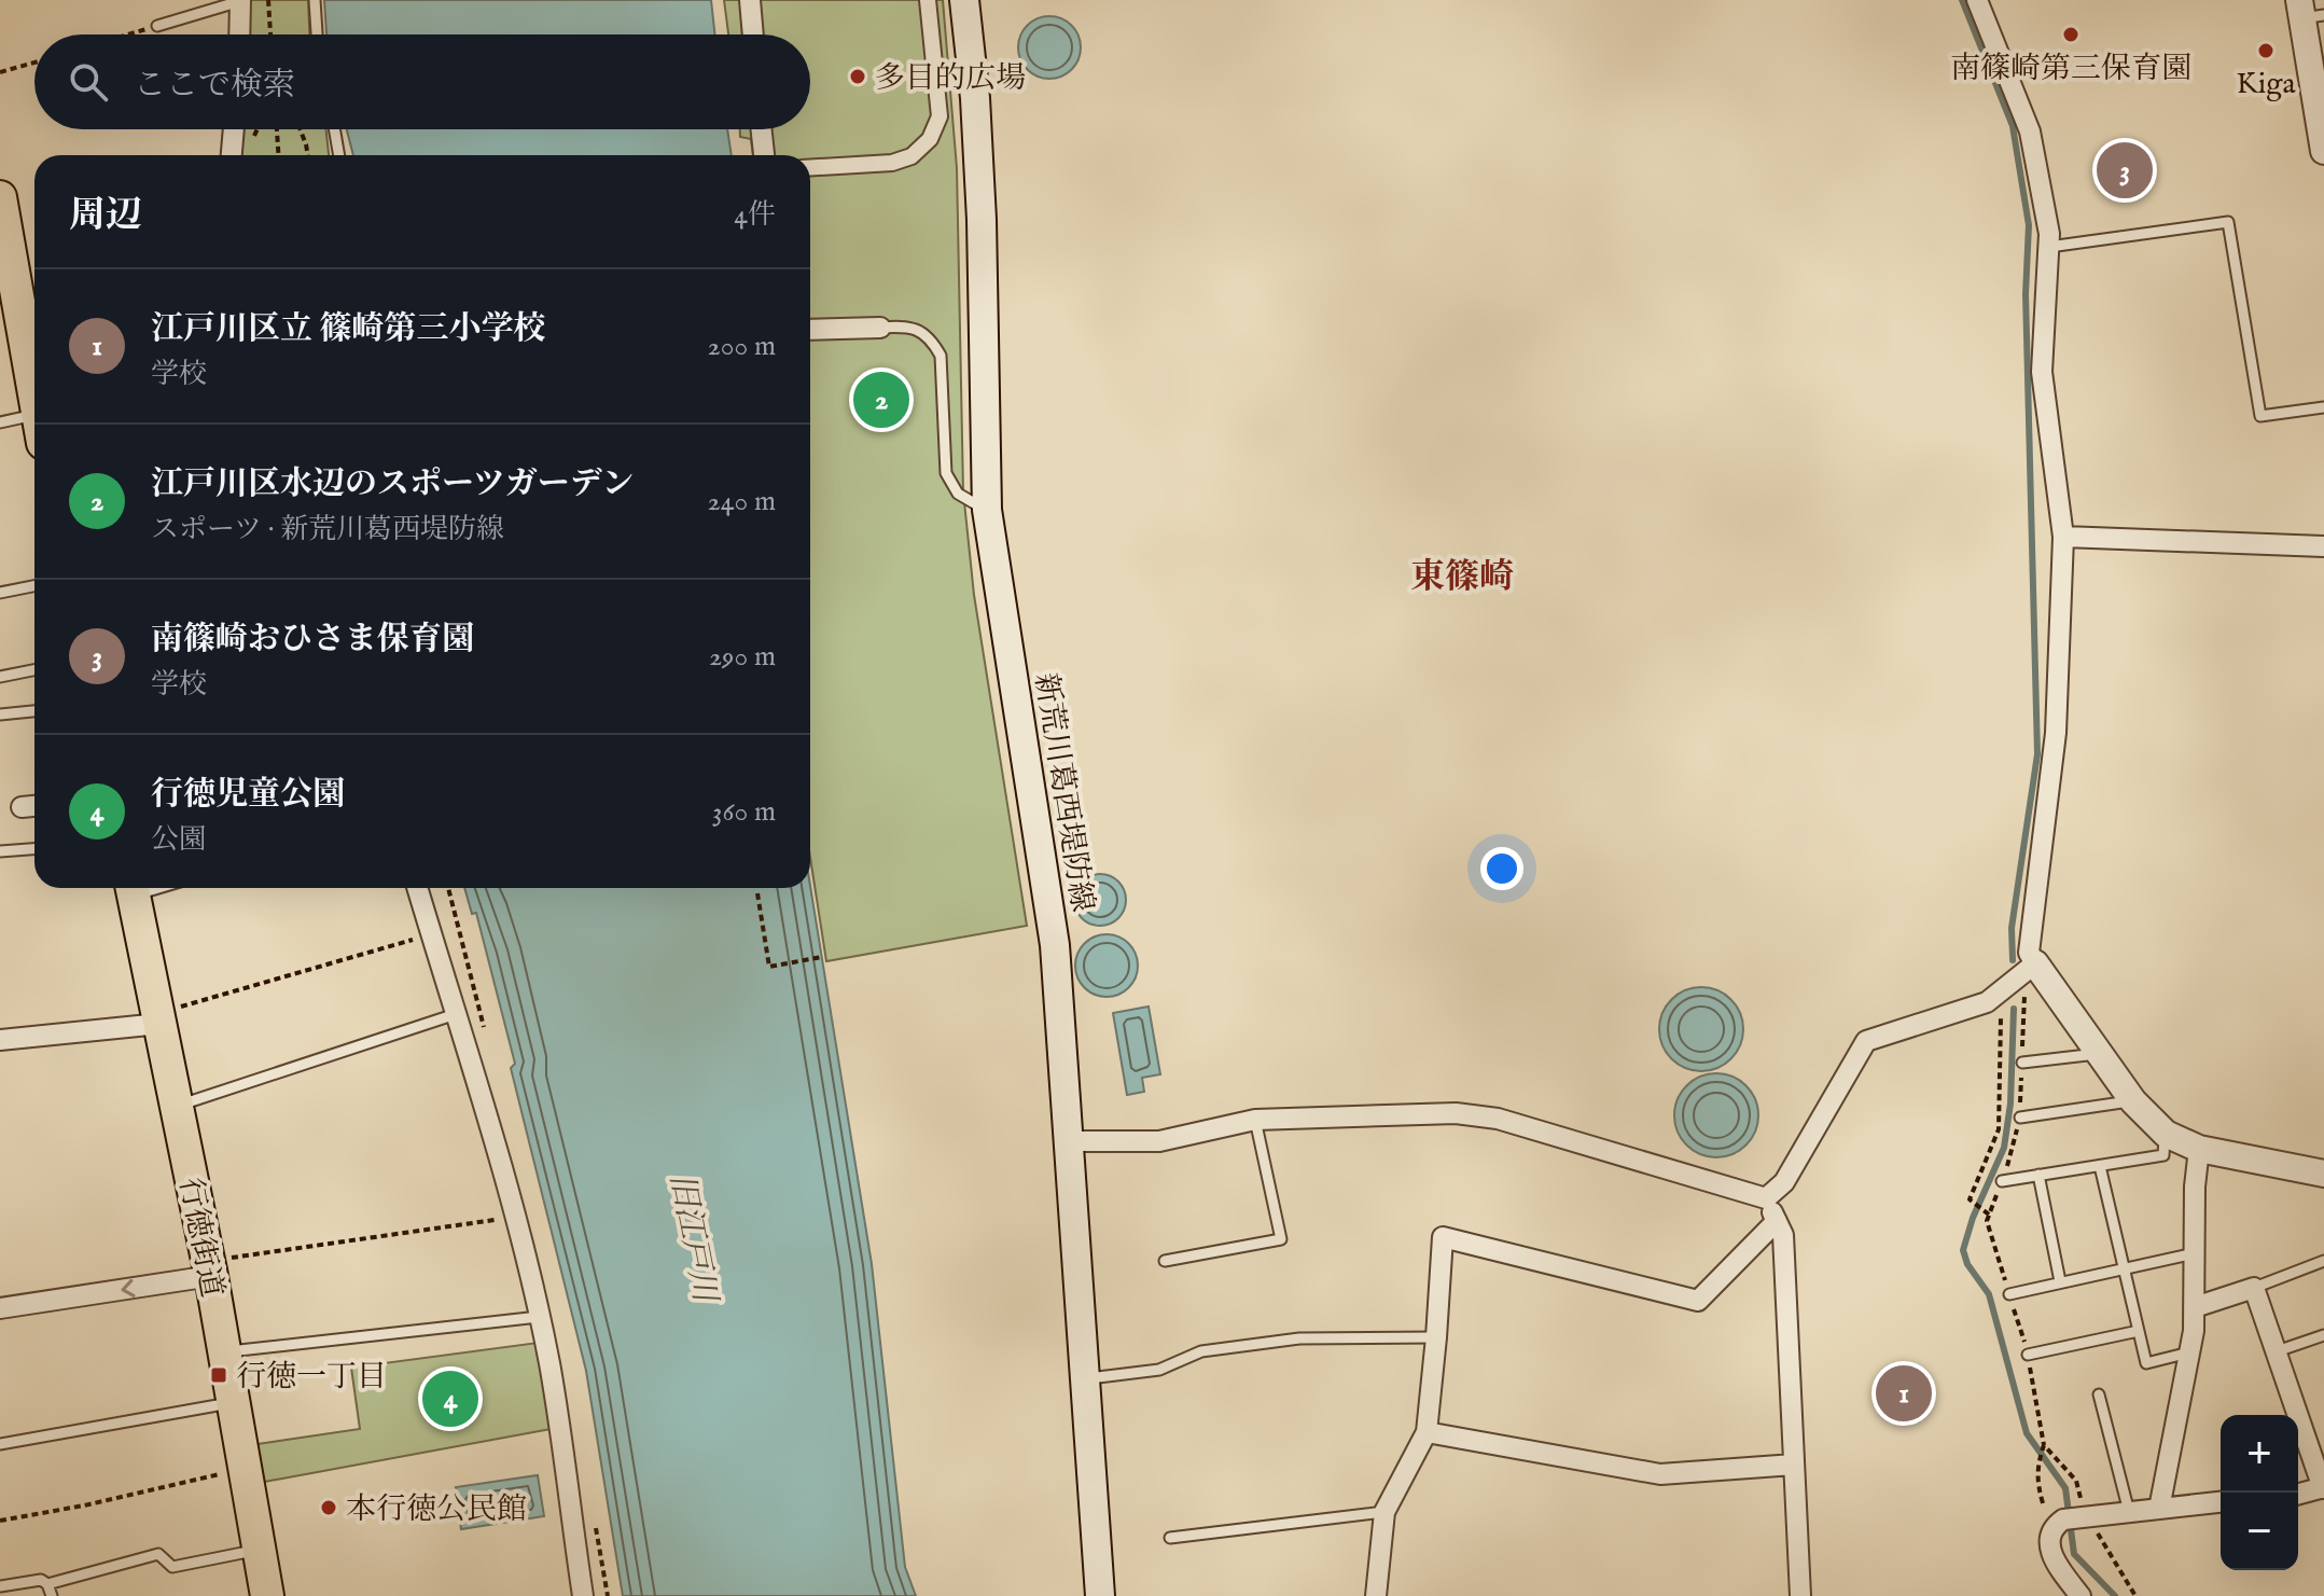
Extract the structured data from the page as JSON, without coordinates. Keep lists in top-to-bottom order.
{
  "streets": {
    "main road": ["新荒川葛西堤防線", "行徳街道"]
  },
  "districts": ["東篠崎"],
  "water": ["旧江戸川"],
  "places": {
    "other": [
      "南篠崎第三保育園",
      "Kiga",
      "多目的広場",
      "本行徳公民館"
    ],
    "transit": ["行徳一丁目"]
  },
  "page": {
    "search": "ここで検索",
    "pins": [
      "3",
      "2",
      "1",
      "4"
    ],
    "heading": ["周辺", "4件"],
    "list": [
      {
        "mark": "1",
        "name": "江戸川区立 篠崎第三小学校",
        "note": "学校",
        "value": "200 m"
      },
      {
        "mark": "2",
        "name": "江戸川区水辺のスポーツガーデン",
        "note": "スポーツ · 新荒川葛西堤防線",
        "value": "240 m"
      },
      {
        "mark": "3",
        "name": "南篠崎おひさま保育園",
        "note": "学校",
        "value": "290 m"
      },
      {
        "mark": "4",
        "name": "行徳児童公園",
        "note": "公園",
        "value": "360 m"
      }
    ],
    "map_buttons": ["+", "−"]
  }
}
